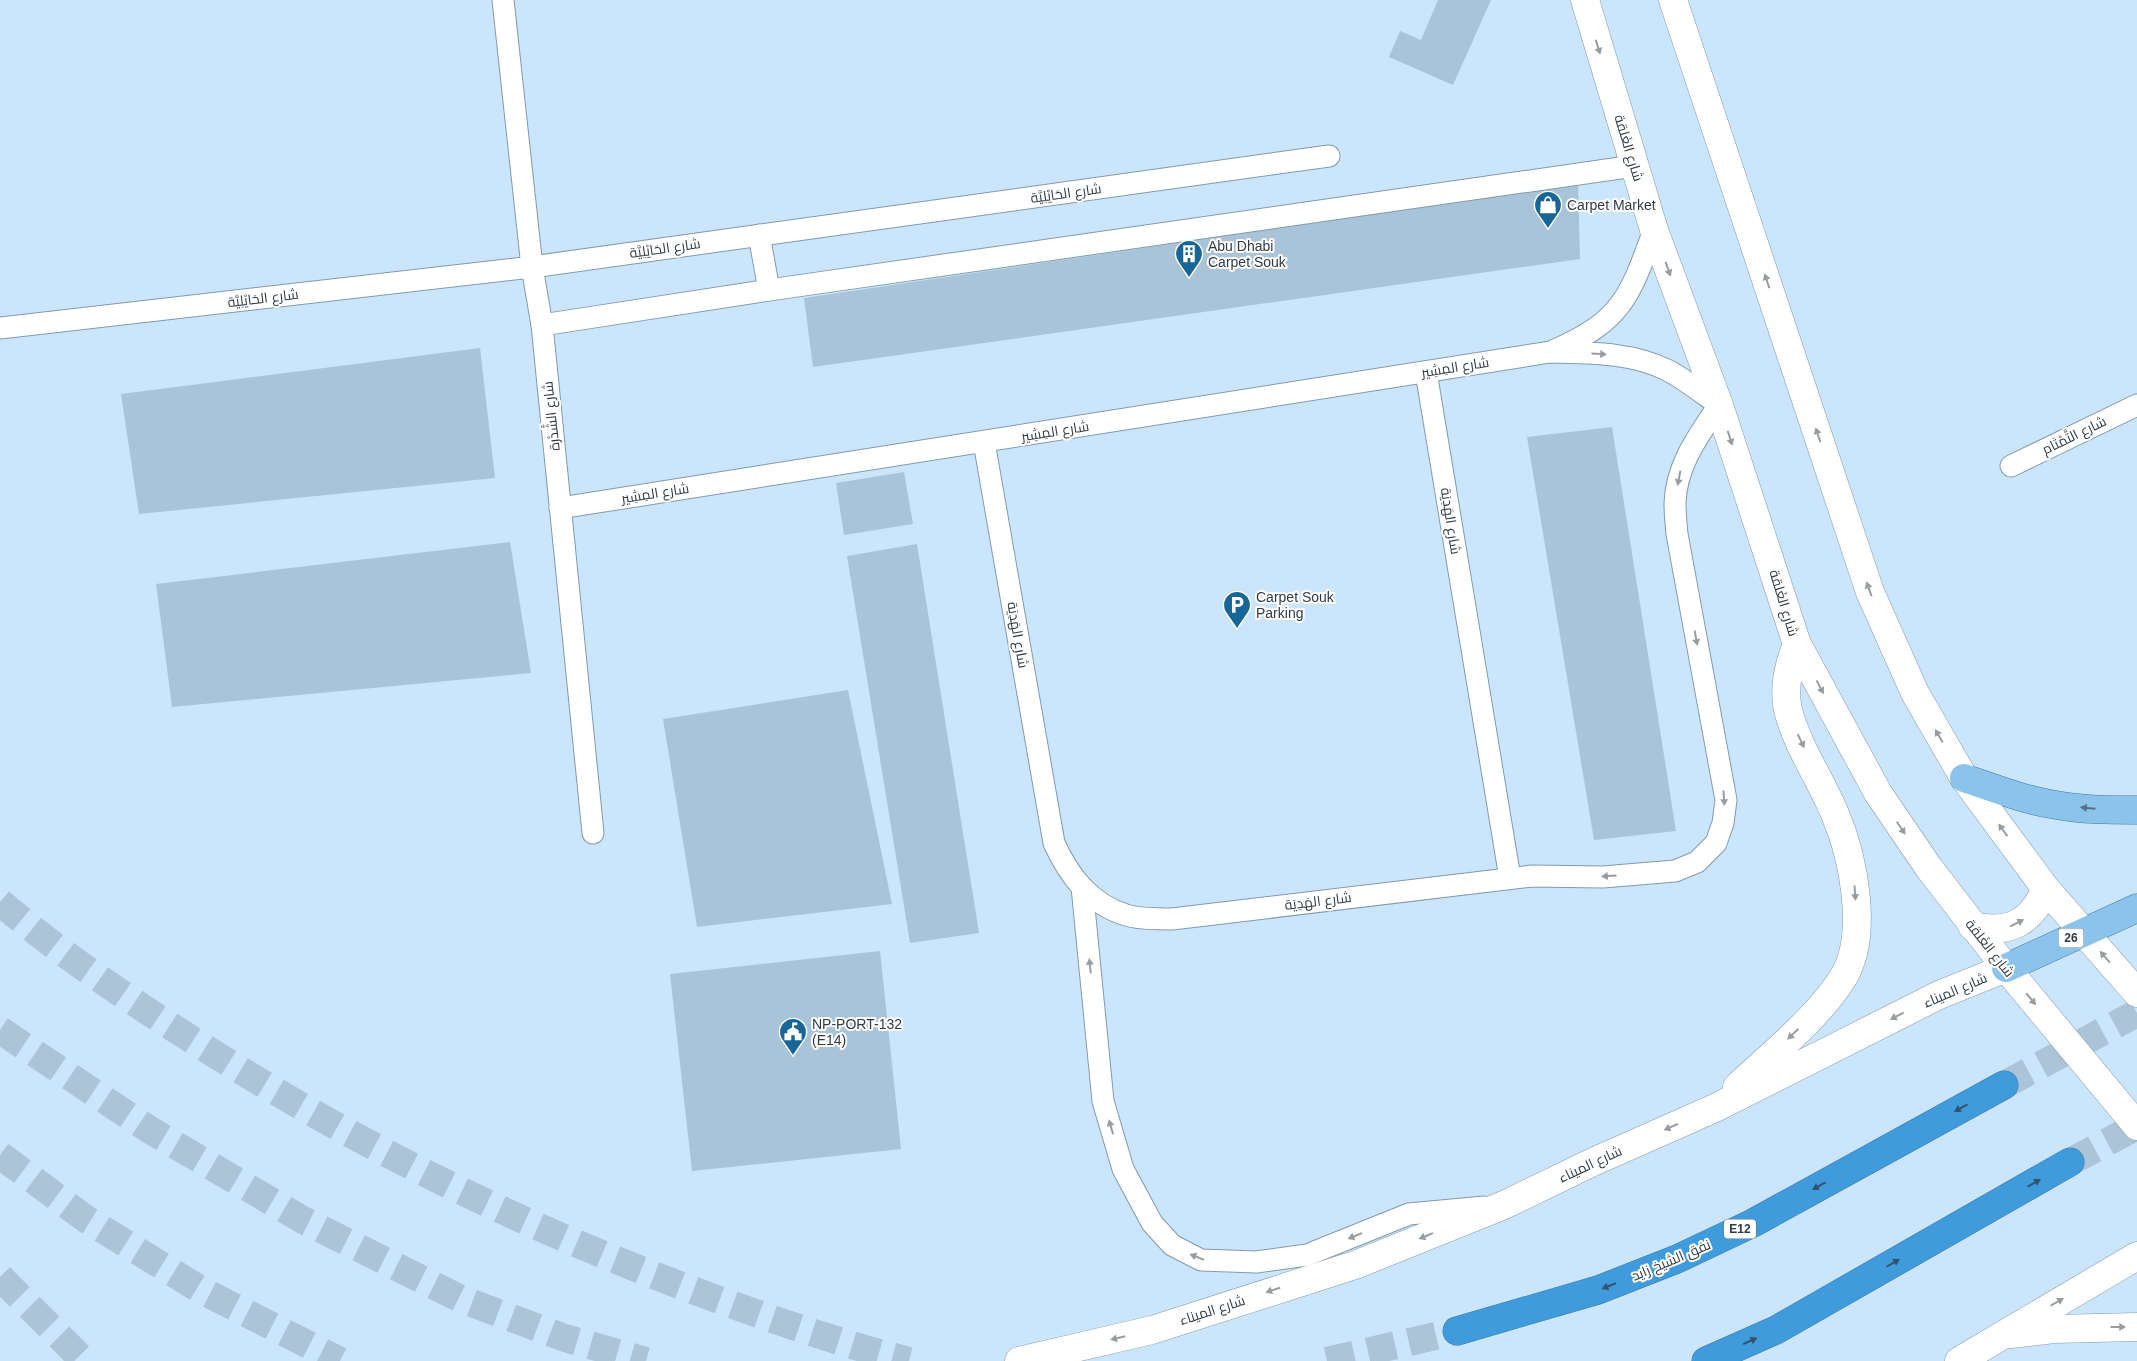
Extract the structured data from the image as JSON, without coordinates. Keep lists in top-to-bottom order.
{
  "streets": {
    "highway": ["E12", "نفق الشيخ زايد"],
    "main road": ["شارع الغَلقة", "26", "شارع الميناء"],
    "lane": [
      "شارع الحَايْلِيَّة",
      "شارع المِشِير",
      "شارع الشَّدْرة",
      "شارع التَّمْتَام",
      "شارع الهَدِيَة"
    ]
  },
  "crossings": [
    ["شارع الغَلقة", "شارع المِشِير"],
    ["شارع الغَلقة", "شارع الميناء"],
    ["شارع الحَايْلِيَّة", "شارع الشَّدْرة"],
    ["شارع المِشِير", "شارع الشَّدْرة"],
    ["شارع المِشِير", "شارع الهَدِيَة"]
  ],
  "one_way": ["شارع الميناء"],
  "places": {
    "shop": ["Carpet Market"],
    "building": ["Abu Dhabi Carpet Souk"],
    "parking": ["Carpet Souk Parking"],
    "public building": ["NP-PORT-132 (E14)"]
  }
}
